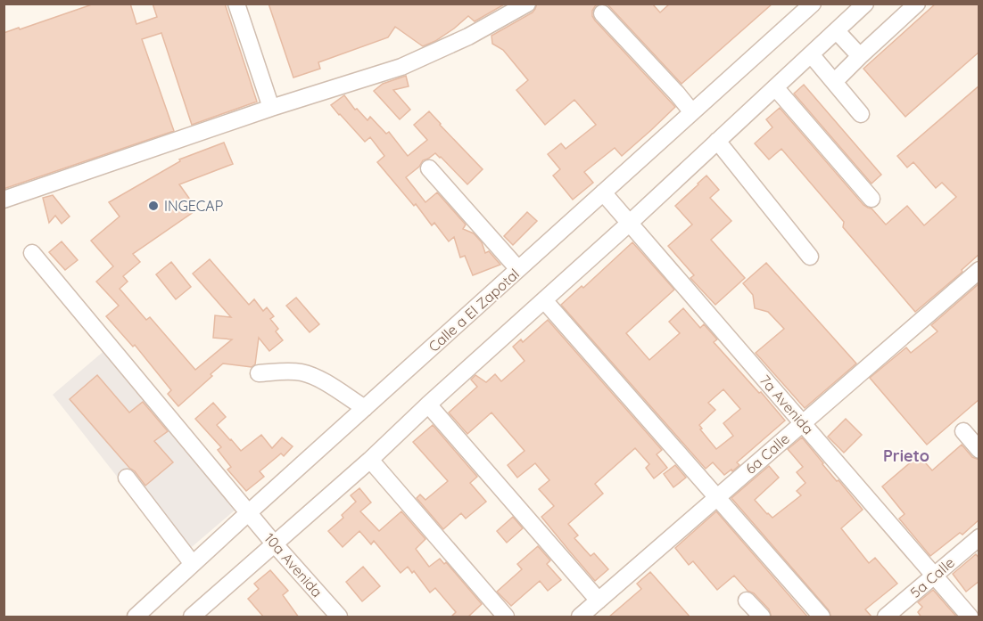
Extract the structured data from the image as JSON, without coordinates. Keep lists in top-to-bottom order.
{
  "streets": {
    "street": [
      "Calle a El Zapotal",
      "7a Avenida",
      "6a Calle",
      "10a Avenida",
      "5a Calle"
    ]
  },
  "crossings": [
    ["Calle a El Zapotal", "7a Avenida"],
    ["Calle a El Zapotal", "10a Avenida"],
    ["7a Avenida", "6a Calle"],
    ["7a Avenida", "5a Calle"]
  ],
  "districts": ["Prieto"],
  "places": ["INGECAP"]
}
